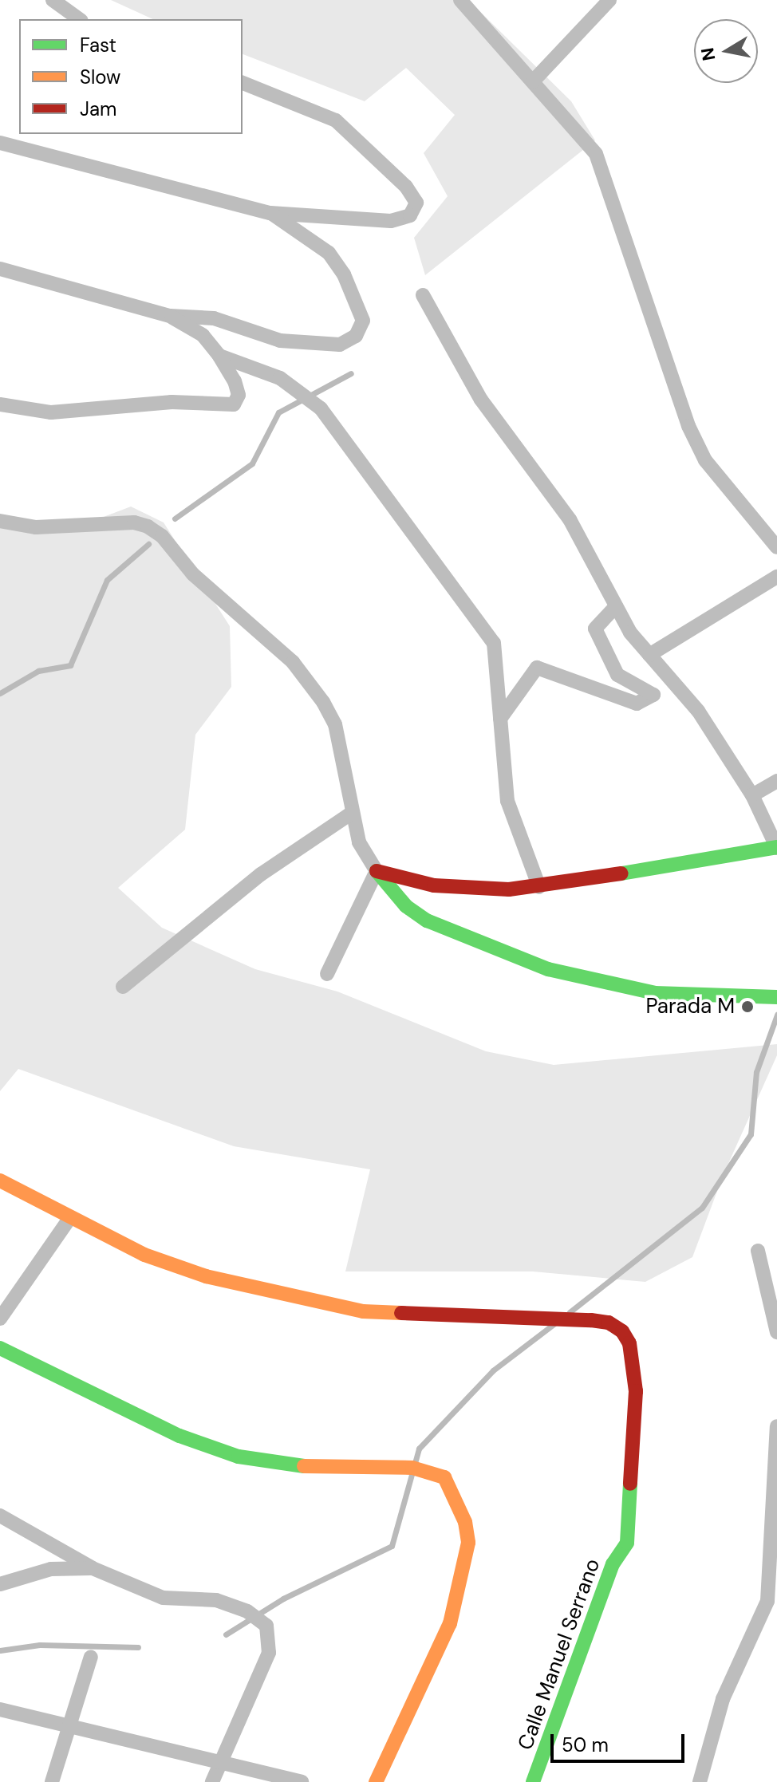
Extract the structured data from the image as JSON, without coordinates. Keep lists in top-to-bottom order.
{
  "streets": {
    "street": ["Calle Manuel Serrano"]
  },
  "places": ["Parada M"],
  "legend": ["Fast", "Slow", "Jam"],
  "scale_bar": "50 m",
  "north": "left"
}
